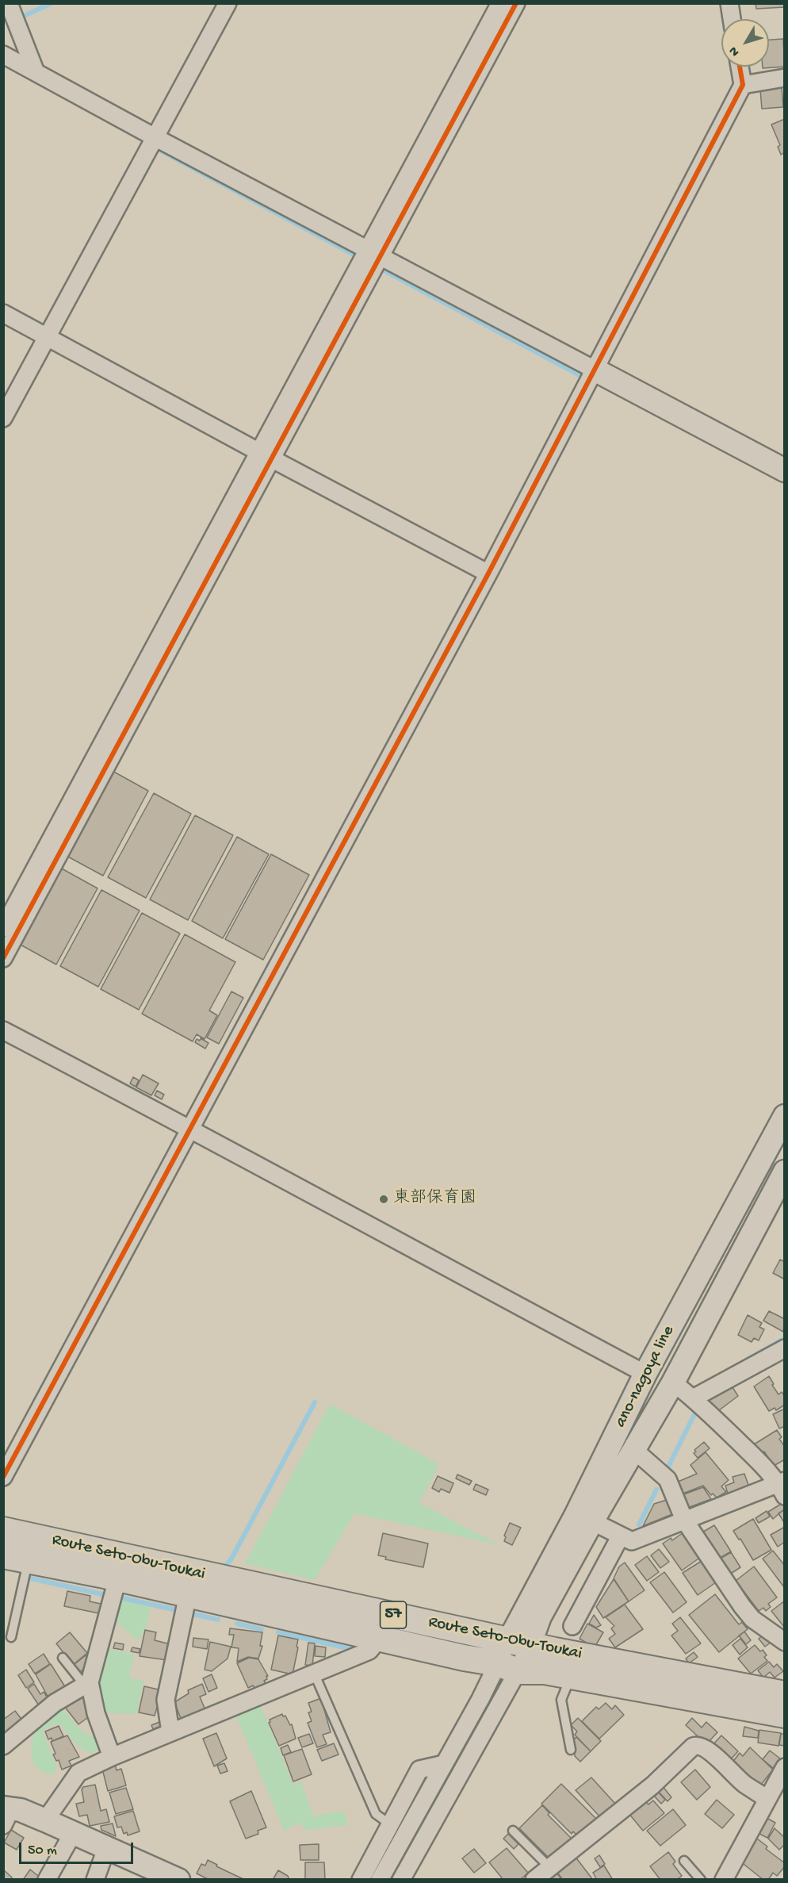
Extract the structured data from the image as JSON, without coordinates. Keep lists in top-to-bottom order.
{
  "streets": {
    "main road": ["ano-nagoya line", "Route Seto-Obu-Toukai", "57"]
  },
  "crossings": [
    ["ano-nagoya line", "Route Seto-Obu-Toukai"]
  ],
  "places": ["東部保育園"],
  "scale_bar": "50 m",
  "north": "bottom left"
}
